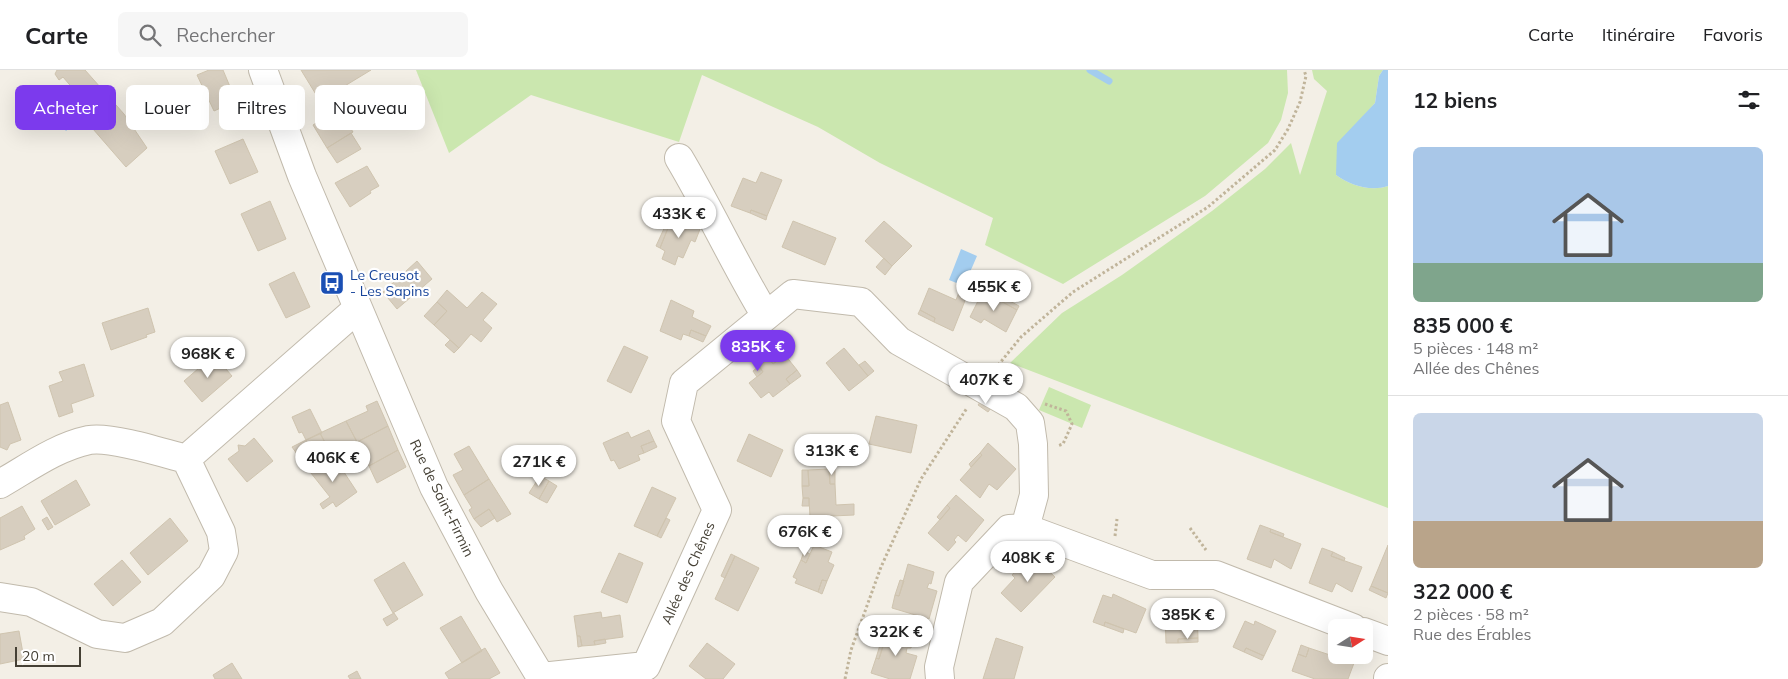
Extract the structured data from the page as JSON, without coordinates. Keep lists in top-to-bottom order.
{
  "streets": {
    "street": ["Rue de Saint-Firmin", "Allée des Chênes"]
  },
  "crossings": [
    ["Rue de Saint-Firmin", "Allée des Chênes"]
  ],
  "places": {
    "bus stop": ["Le Creusot - Les Sapins"]
  },
  "scale_bar": "20 m",
  "north": "right",
  "page": {
    "header": "Carte",
    "search": "Rechercher",
    "nav": ["Carte", "Itinéraire", "Favoris"],
    "heading": "12 biens",
    "chip": [
      "Acheter",
      "Louer",
      "Filtres",
      "Nouveau"
    ],
    "list": [
      {
        "name": "835 000 €",
        "note": "5 pièces · 148 m² · Allée des Chênes"
      },
      {
        "name": "322 000 €",
        "note": "2 pièces · 58 m² · Rue des Érables"
      }
    ],
    "price": [
      "433K €",
      "455K €",
      "835K €",
      "968K €",
      "407K €",
      "313K €",
      "406K €",
      "271K €",
      "676K €",
      "408K €",
      "385K €",
      "322K €"
    ],
    "scale": "20 m"
  }
}
